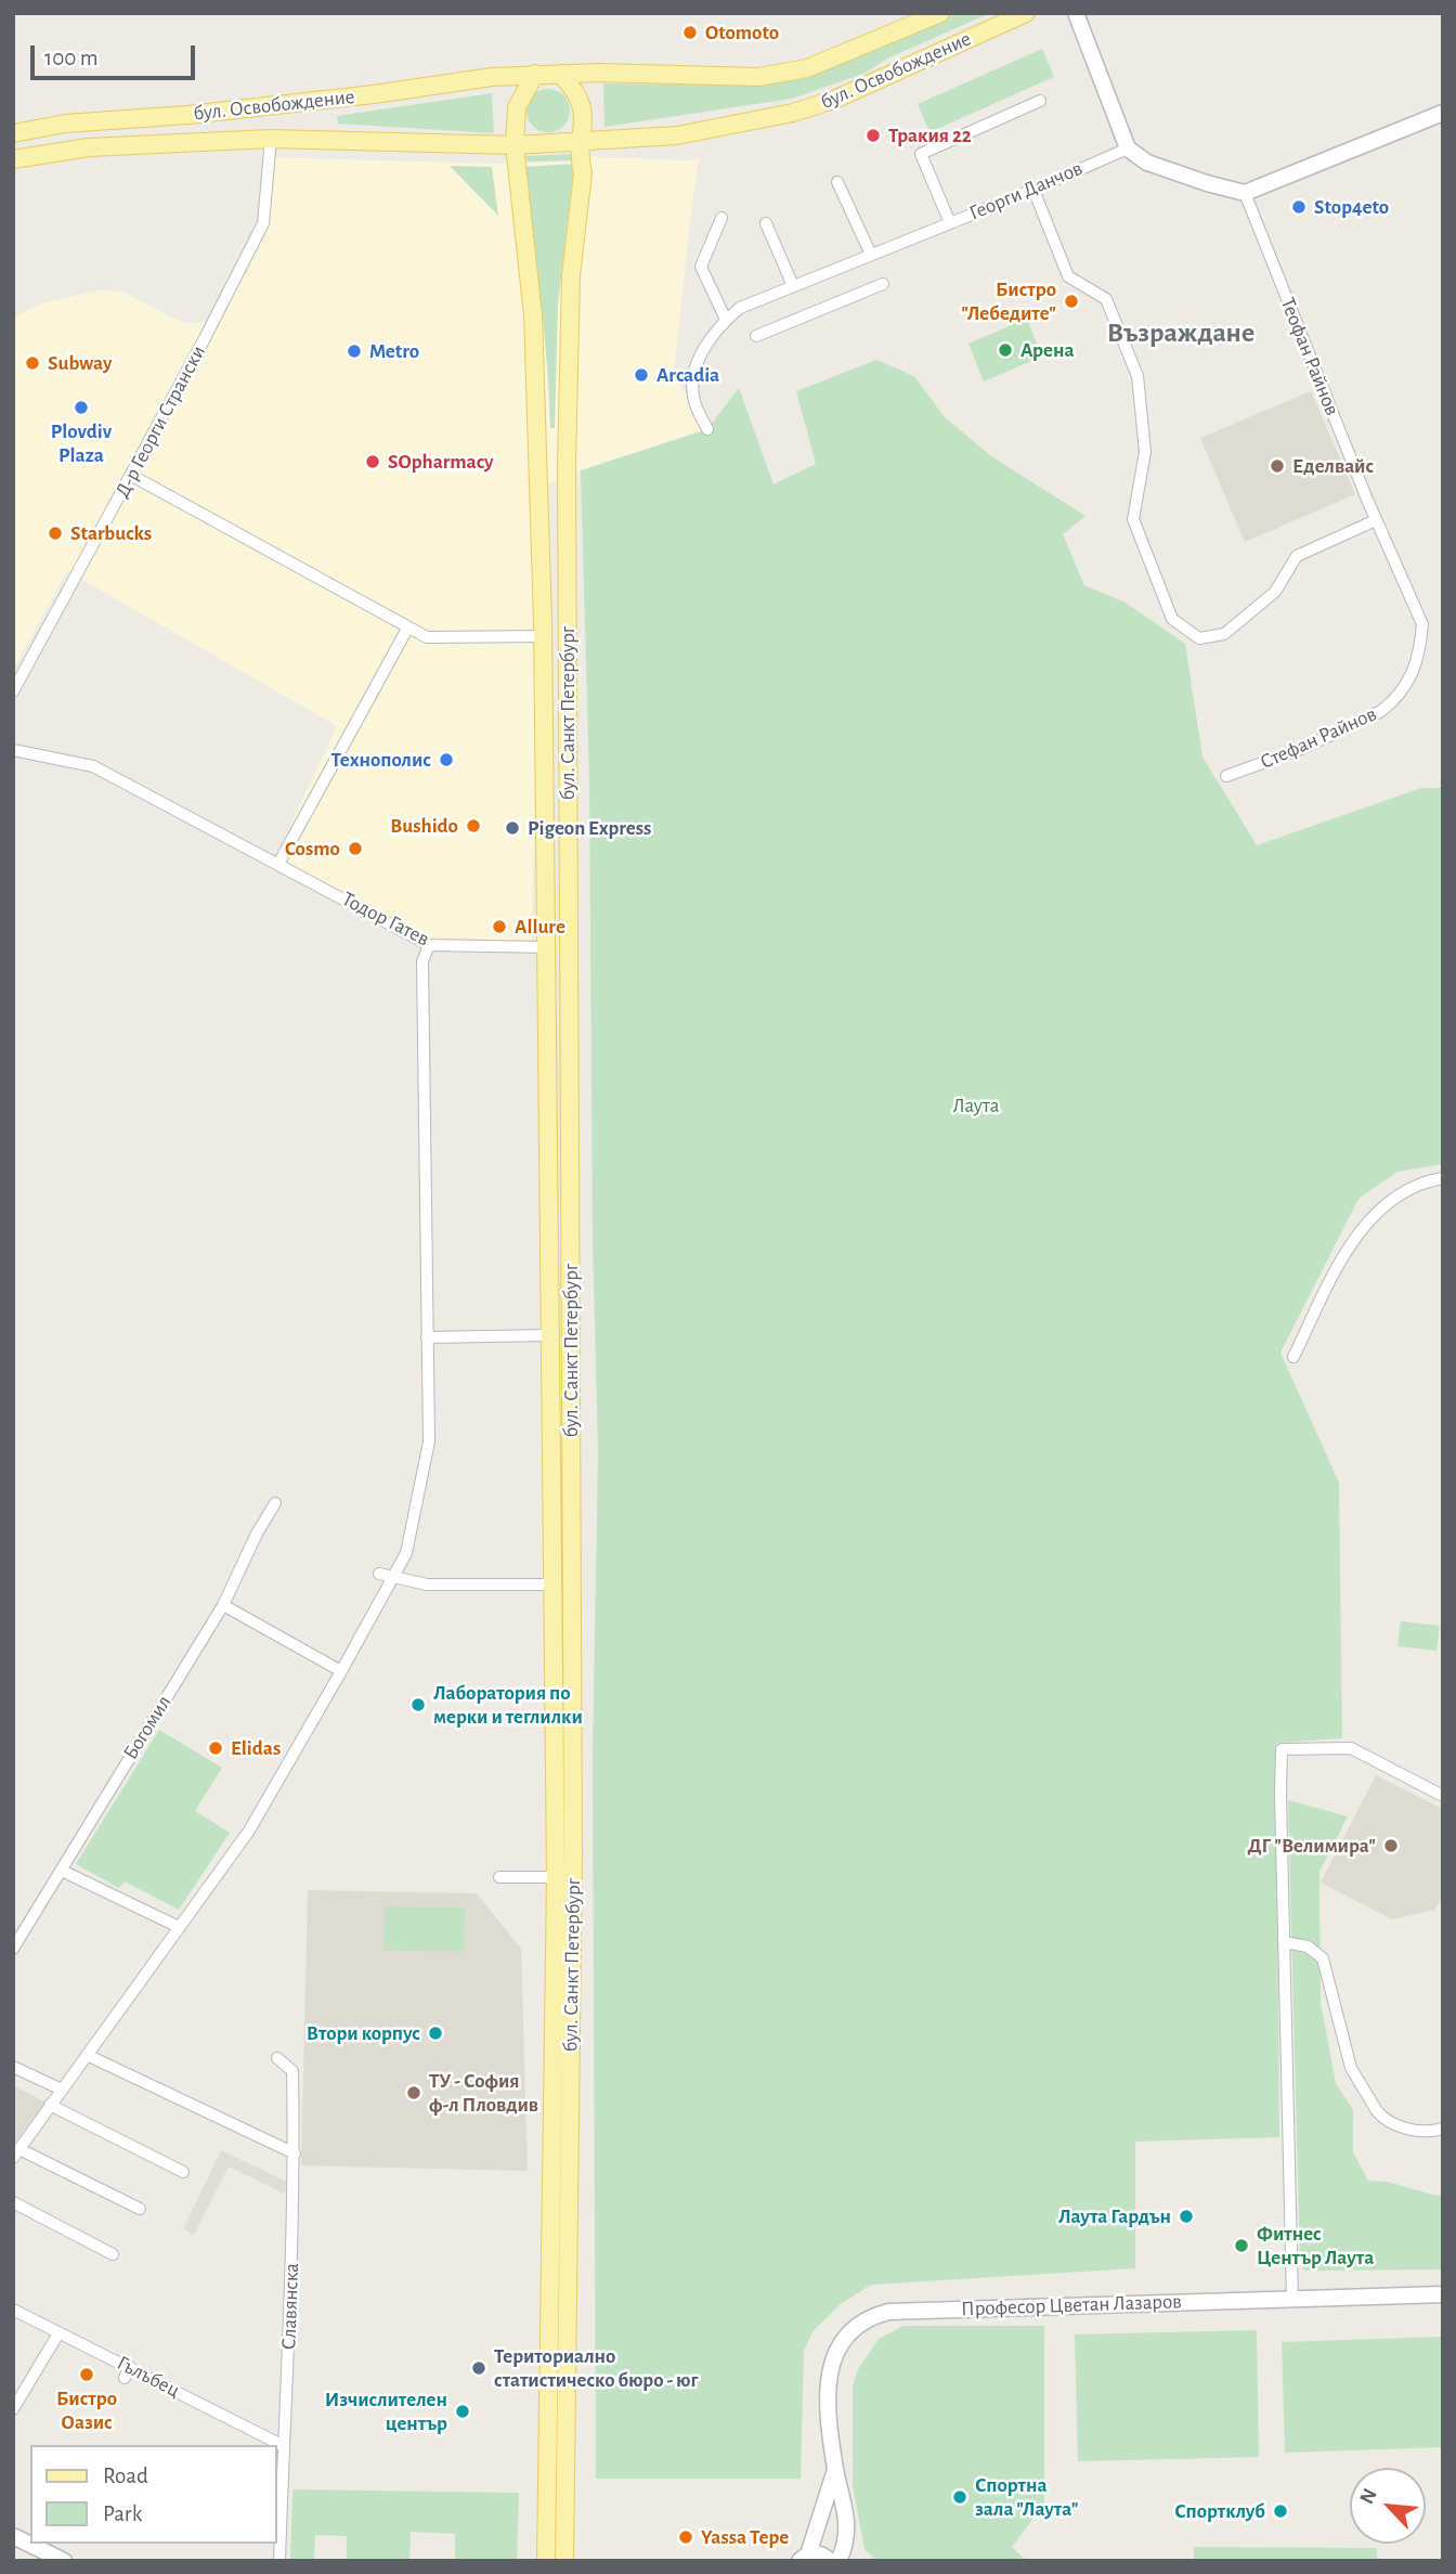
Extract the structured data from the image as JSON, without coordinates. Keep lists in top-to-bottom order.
{
  "streets": {
    "main road": ["бул. Освобождение", "бул. Санкт Петербург"],
    "street": [
      "Георги Данчов",
      "Теофан Райнов",
      "Д-р Георги Странски",
      "Стефан Райнов",
      "Тодор Гатев",
      "Богомил",
      "Професор Цветан Лазаров",
      "Славянска",
      "Гълъбец"
    ]
  },
  "crossings": [
    ["бул. Освобождение", "Д-р Георги Странски"],
    ["бул. Освобождение", "бул. Санкт Петербург"],
    ["Теофан Райнов", "Стефан Райнов"],
    ["бул. Санкт Петербург", "Тодор Гатев"],
    ["Славянска", "Гълъбец"]
  ],
  "districts": ["Възраждане"],
  "parks": ["Лаута"],
  "places": [
    "Otomoto",
    "Тракия 22",
    "Stop4eto",
    "Бистро \"Лебедите\"",
    "Арена",
    "Metro",
    "Subway",
    "Arcadia",
    "Plovdiv Plaza",
    "SOpharmacy",
    "Еделвайс",
    "Starbucks",
    "Технополис",
    "Bushido",
    "Pigeon Express",
    "Cosmo",
    "Allure",
    "Лаборатория по мерки и теглилки",
    "Elidas",
    "ДГ \"Велимира\"",
    "Втори корпус",
    "ТУ - София ф-л Пловдив",
    "Лаута Гардън",
    "Фитнес Център Лаута",
    "Териториално статистическо бюро - юг",
    "Бистро Оазис",
    "Изчислителен център",
    "Спортна зала \"Лаута\"",
    "Спортклуб",
    "Yassa Tepe"
  ],
  "legend": ["Road", "Park"],
  "scale_bar": "100 m",
  "north": "top left"
}
